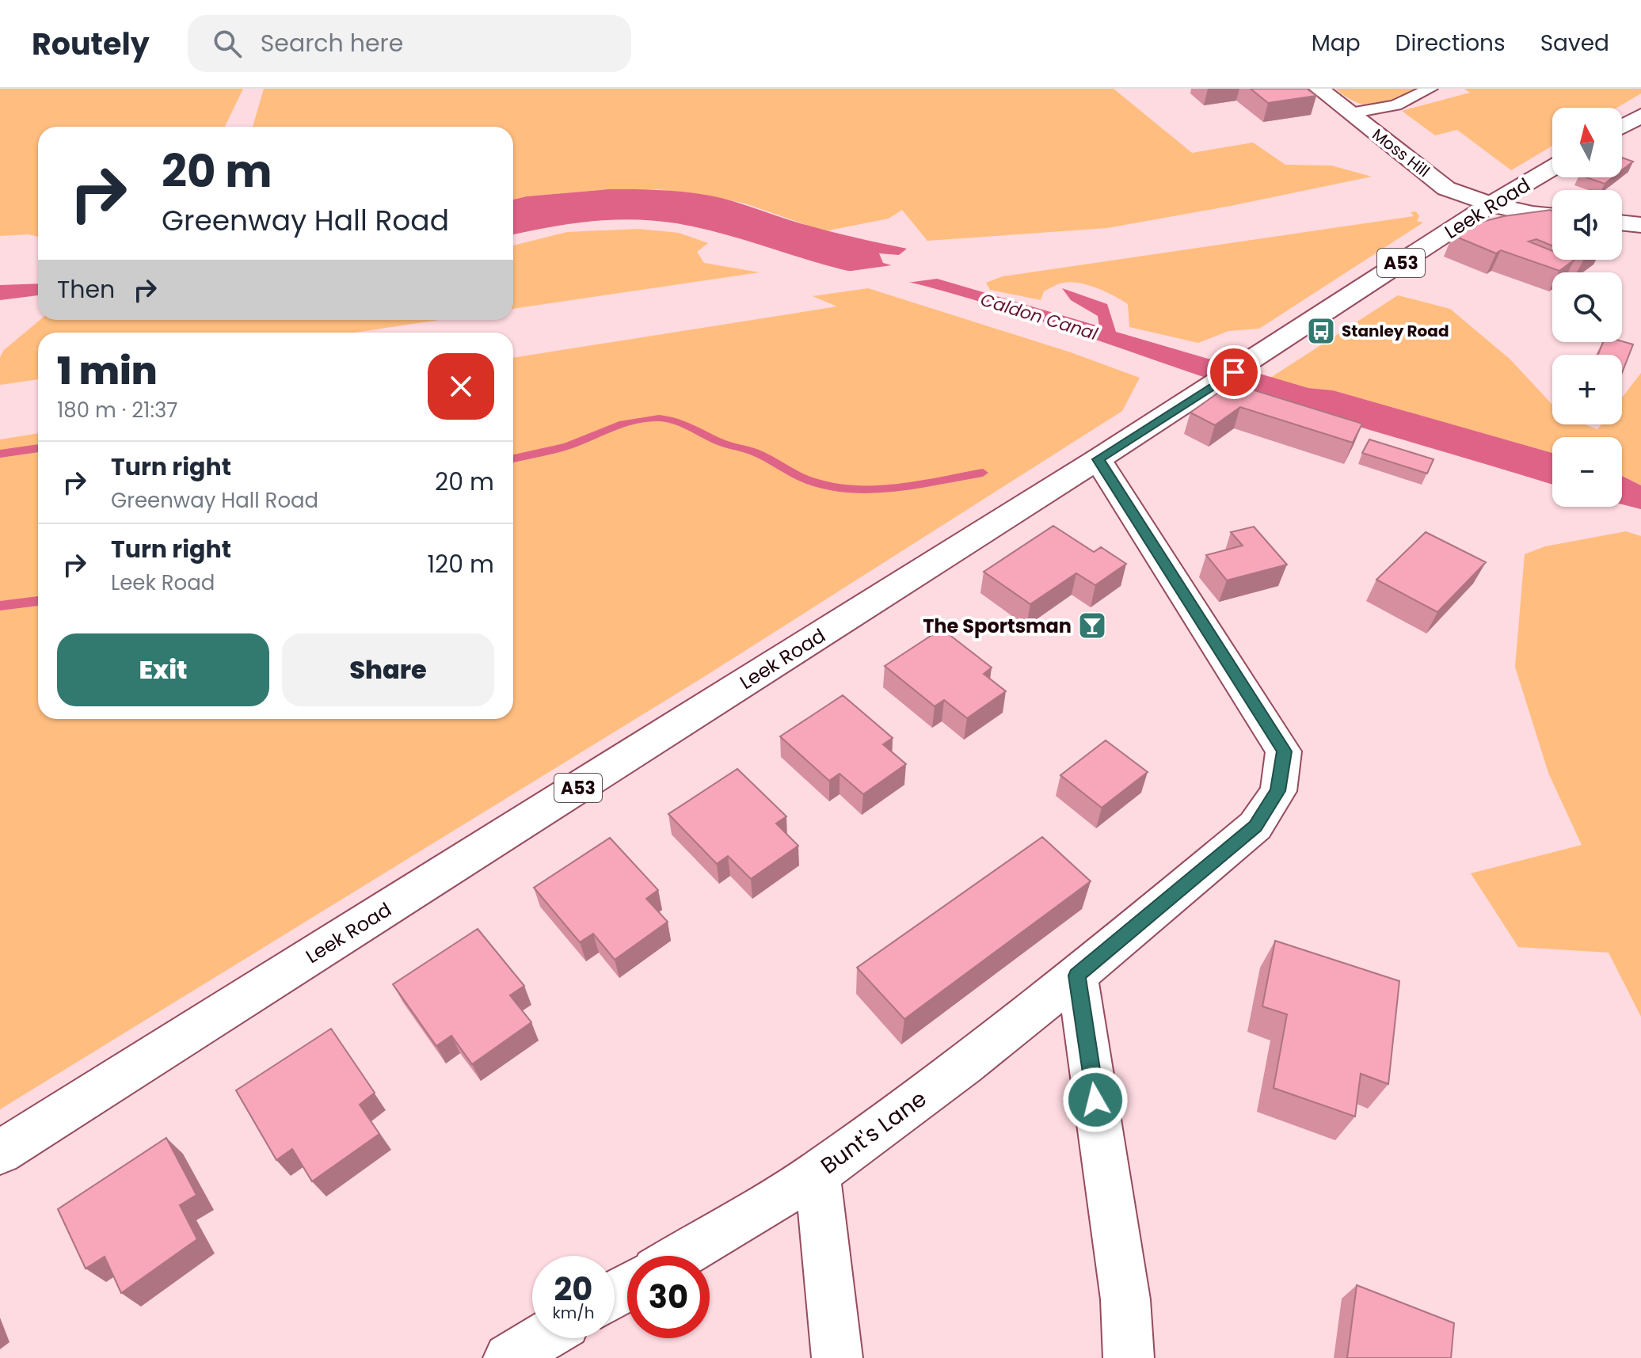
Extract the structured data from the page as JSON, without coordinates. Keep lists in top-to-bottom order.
{
  "streets": {
    "main road": [
      "Moss Hill",
      "Leek Road",
      "A53",
      "Bunt's Lane"
    ]
  },
  "crossings": [
    ["Moss Hill", "Leek Road"],
    ["Leek Road", "Bunt's Lane"]
  ],
  "water": ["Caldon Canal"],
  "places": {
    "bus stop": ["Stanley Road"],
    "bar": ["The Sportsman"]
  },
  "north": "top",
  "page": {
    "header": "Routely",
    "search": "Search here",
    "nav": ["Map", "Directions", "Saved"],
    "map_buttons": ["+", "−"],
    "turn": ["20 m", "Greenway Hall Road"],
    "then": "Then",
    "heading": ["1 min", "180 m · 21:37"],
    "list": [
      {
        "name": "Turn right",
        "note": "Greenway Hall Road",
        "value": "20 m"
      },
      {
        "name": "Turn right",
        "note": "Leek Road",
        "value": "120 m"
      }
    ],
    "buttons": ["Exit", "Share"],
    "speed": "20 km/h",
    "limit": "30"
  }
}
